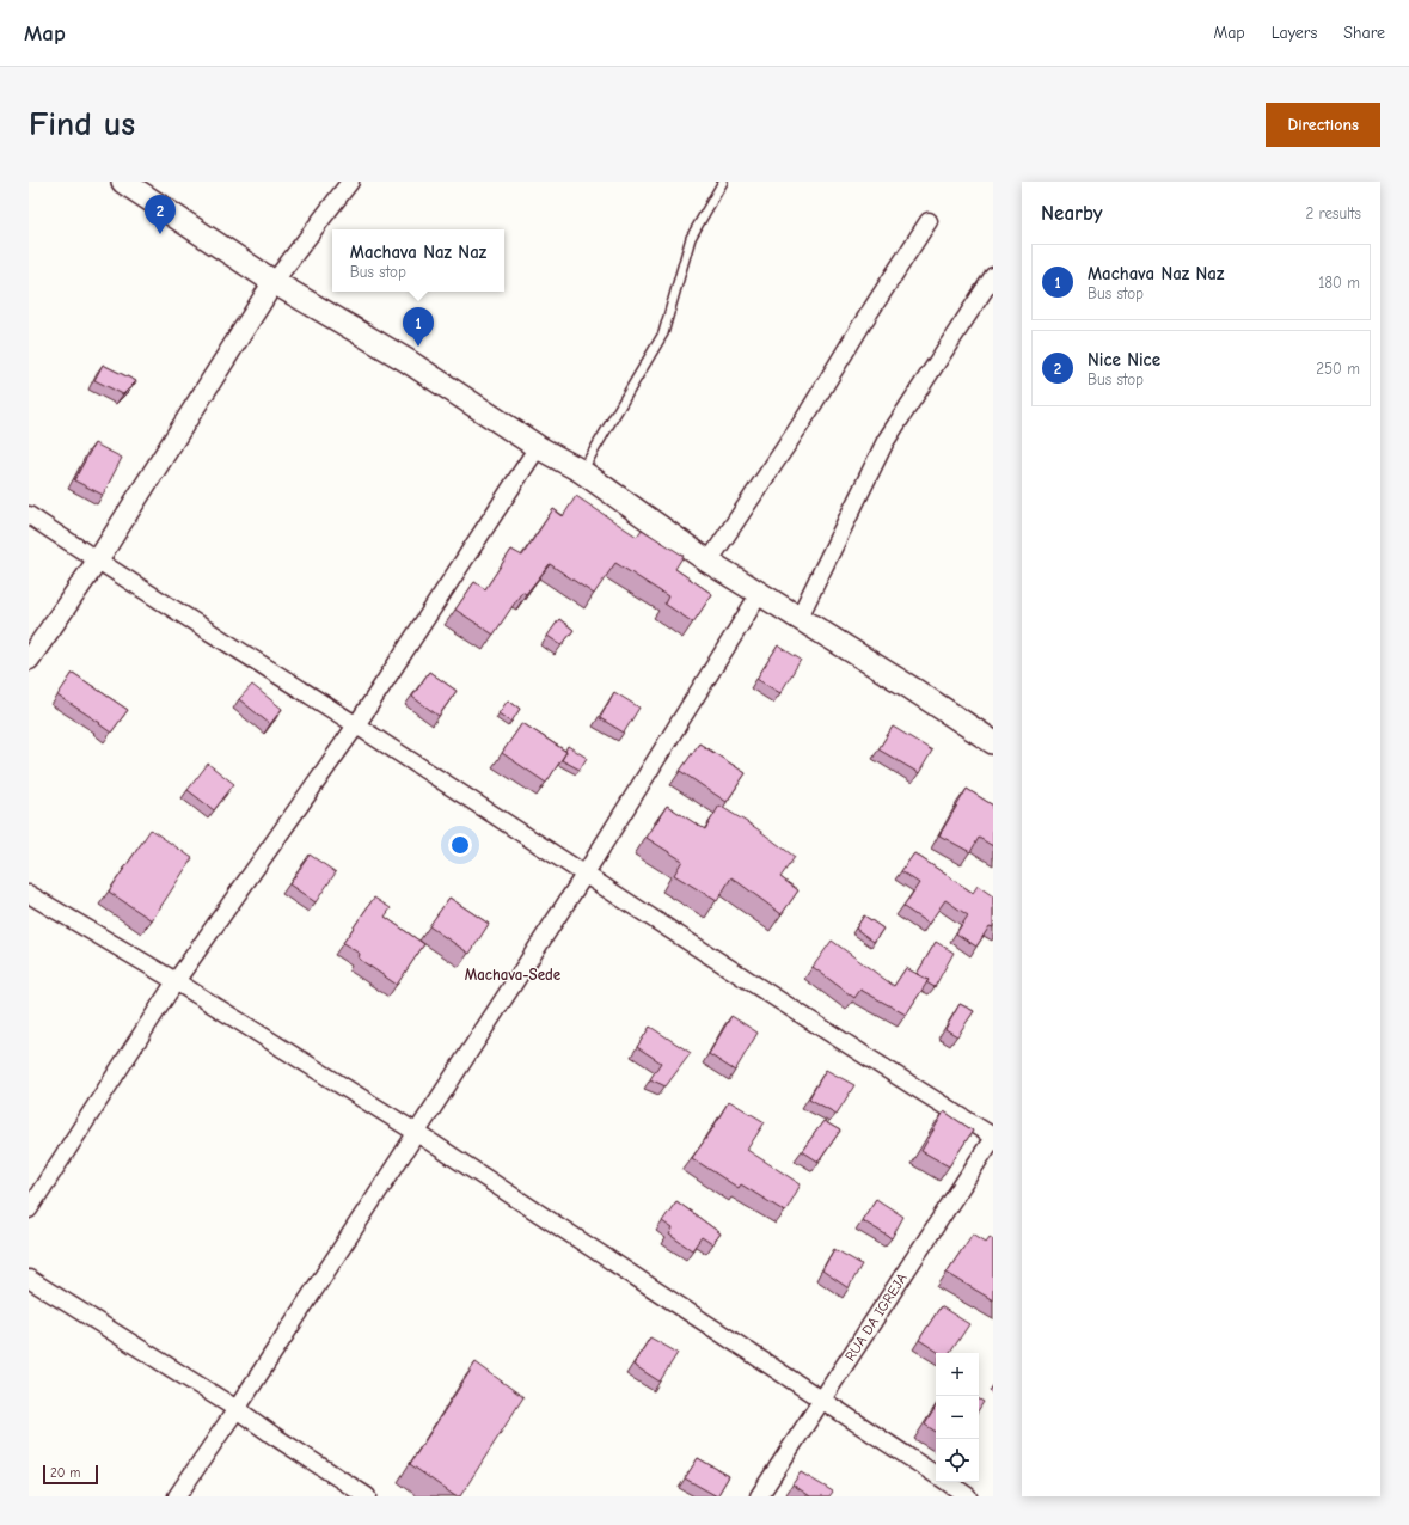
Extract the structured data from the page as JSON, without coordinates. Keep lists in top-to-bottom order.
{
  "streets": {
    "street": ["RUA DA IGREJA"]
  },
  "districts": ["Machava-Sede"],
  "scale_bar": "20 m",
  "page": {
    "header": "Map",
    "nav": ["Map", "Layers", "Share"],
    "buttons": "Directions",
    "title": "Find us",
    "heading": ["Nearby", "2 results"],
    "pins": ["2", "1"],
    "popup": ["Machava Naz Naz", "Bus stop"],
    "list": [
      {
        "mark": "1",
        "name": "Machava Naz Naz",
        "note": "Bus stop",
        "value": "180 m"
      },
      {
        "mark": "2",
        "name": "Nice Nice",
        "note": "Bus stop",
        "value": "250 m"
      }
    ],
    "map_buttons": ["+", "−"],
    "scale": "20 m"
  }
}
